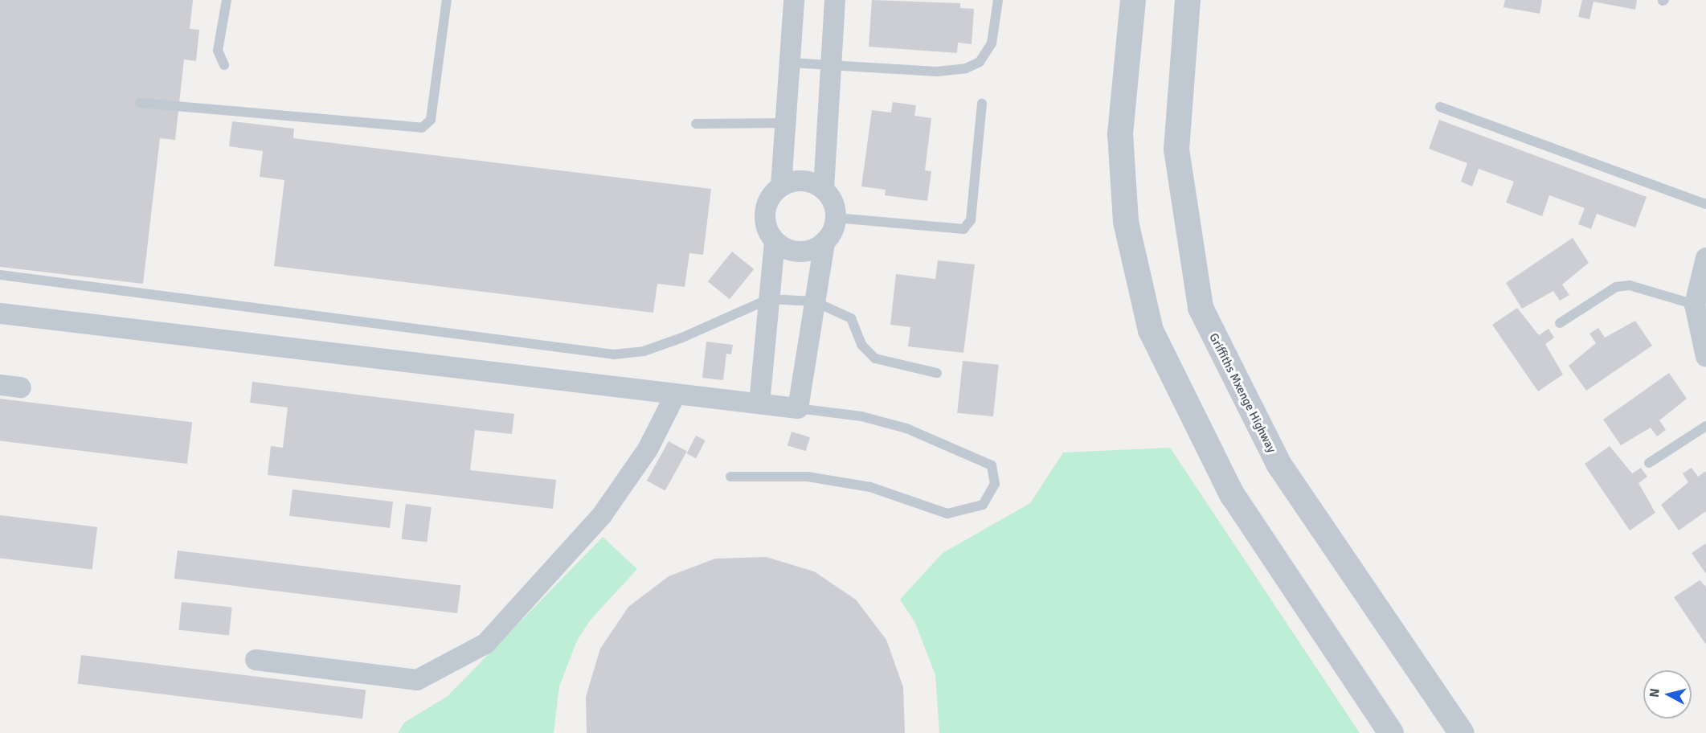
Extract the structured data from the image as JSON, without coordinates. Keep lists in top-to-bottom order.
{
  "streets": {
    "street": ["Griffiths Mxenge Highway"]
  },
  "north": "left"
}
